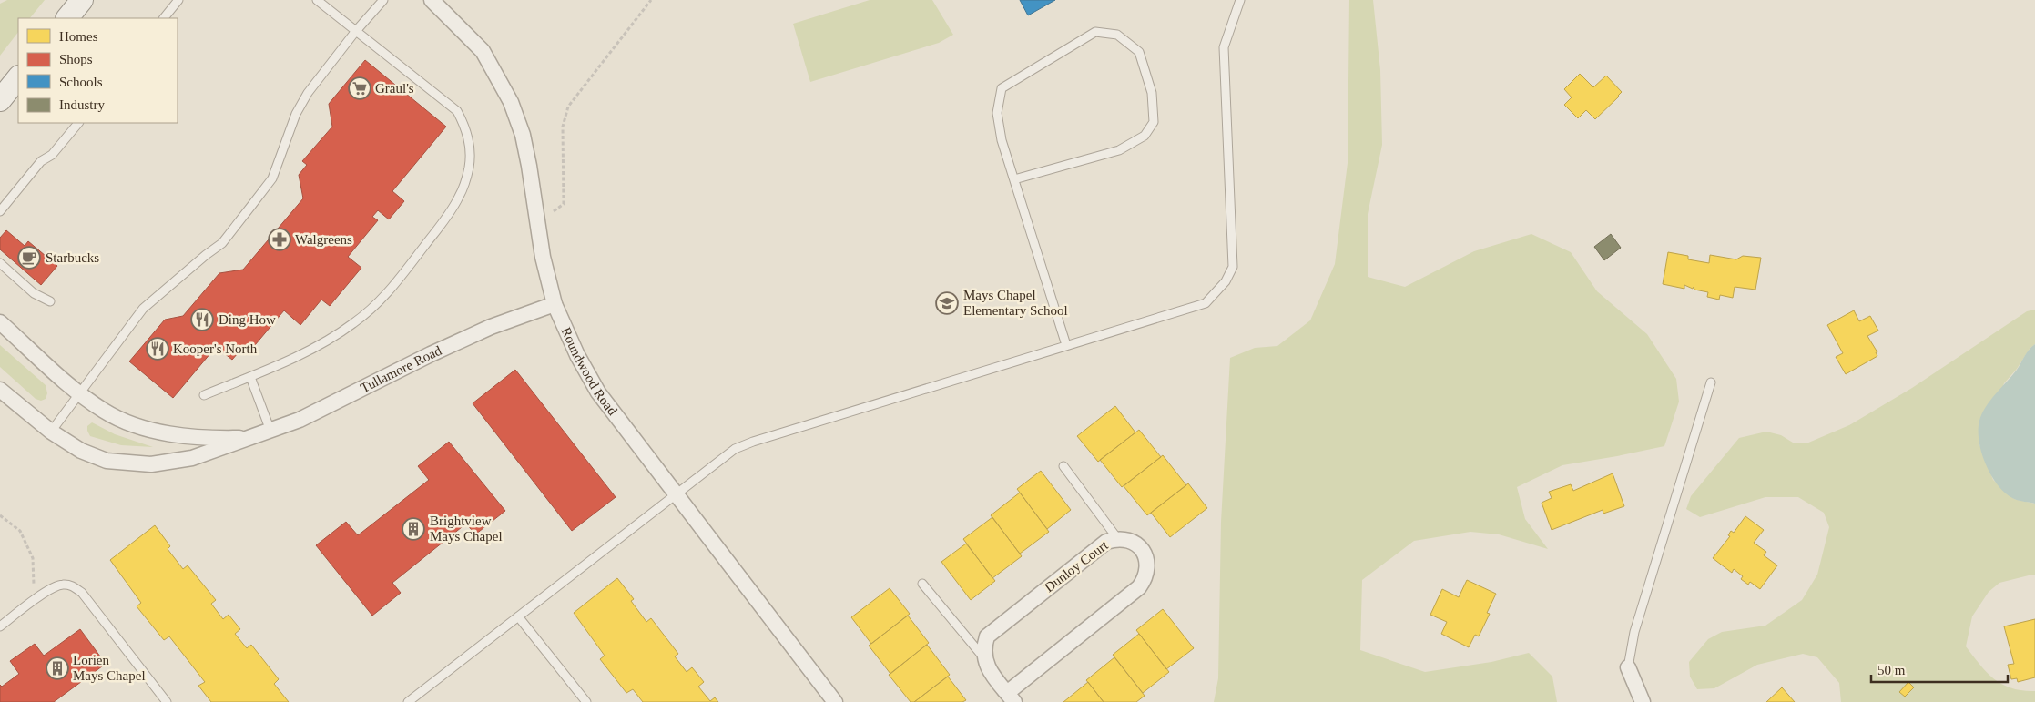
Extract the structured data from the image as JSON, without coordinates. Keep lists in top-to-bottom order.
{
  "streets": {
    "street": ["Tullamore Road", "Roundwood Road", "Dunloy Court"]
  },
  "crossings": [
    ["Tullamore Road", "Roundwood Road"]
  ],
  "places": {
    "supermarket": ["Graul's"],
    "pharmacy": ["Walgreens"],
    "cafe": ["Starbucks"],
    "school or university": ["Mays Chapel Elementary School"],
    "restaurant": ["Ding How", "Kooper's North"],
    "building": ["Brightview Mays Chapel", "Lorien Mays Chapel"]
  },
  "legend": [
    "Homes",
    "Shops",
    "Schools",
    "Industry"
  ],
  "scale_bar": "50 m"
}
